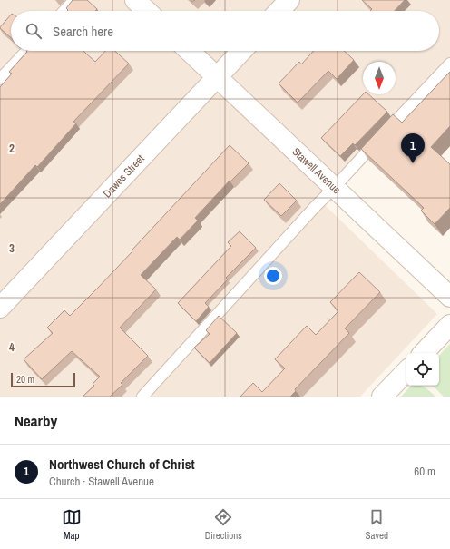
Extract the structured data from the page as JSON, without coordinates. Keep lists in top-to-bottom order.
{
  "streets": {
    "street": ["Stawell Avenue", "Dawes Street"]
  },
  "crossings": [
    ["Stawell Avenue", "Dawes Street"]
  ],
  "scale_bar": "20 m",
  "north": "bottom",
  "page": {
    "search": "Search here",
    "pins": "1",
    "scale": "20 m",
    "heading": "Nearby",
    "list": [
      {
        "mark": "1",
        "name": "Northwest Church of Christ",
        "note": "Church · Stawell Avenue",
        "value": "60 m"
      }
    ],
    "nav": ["Map", "Directions", "Saved"]
  },
  "grid": {
    "rows": ["2", "3", "4"]
  }
}
